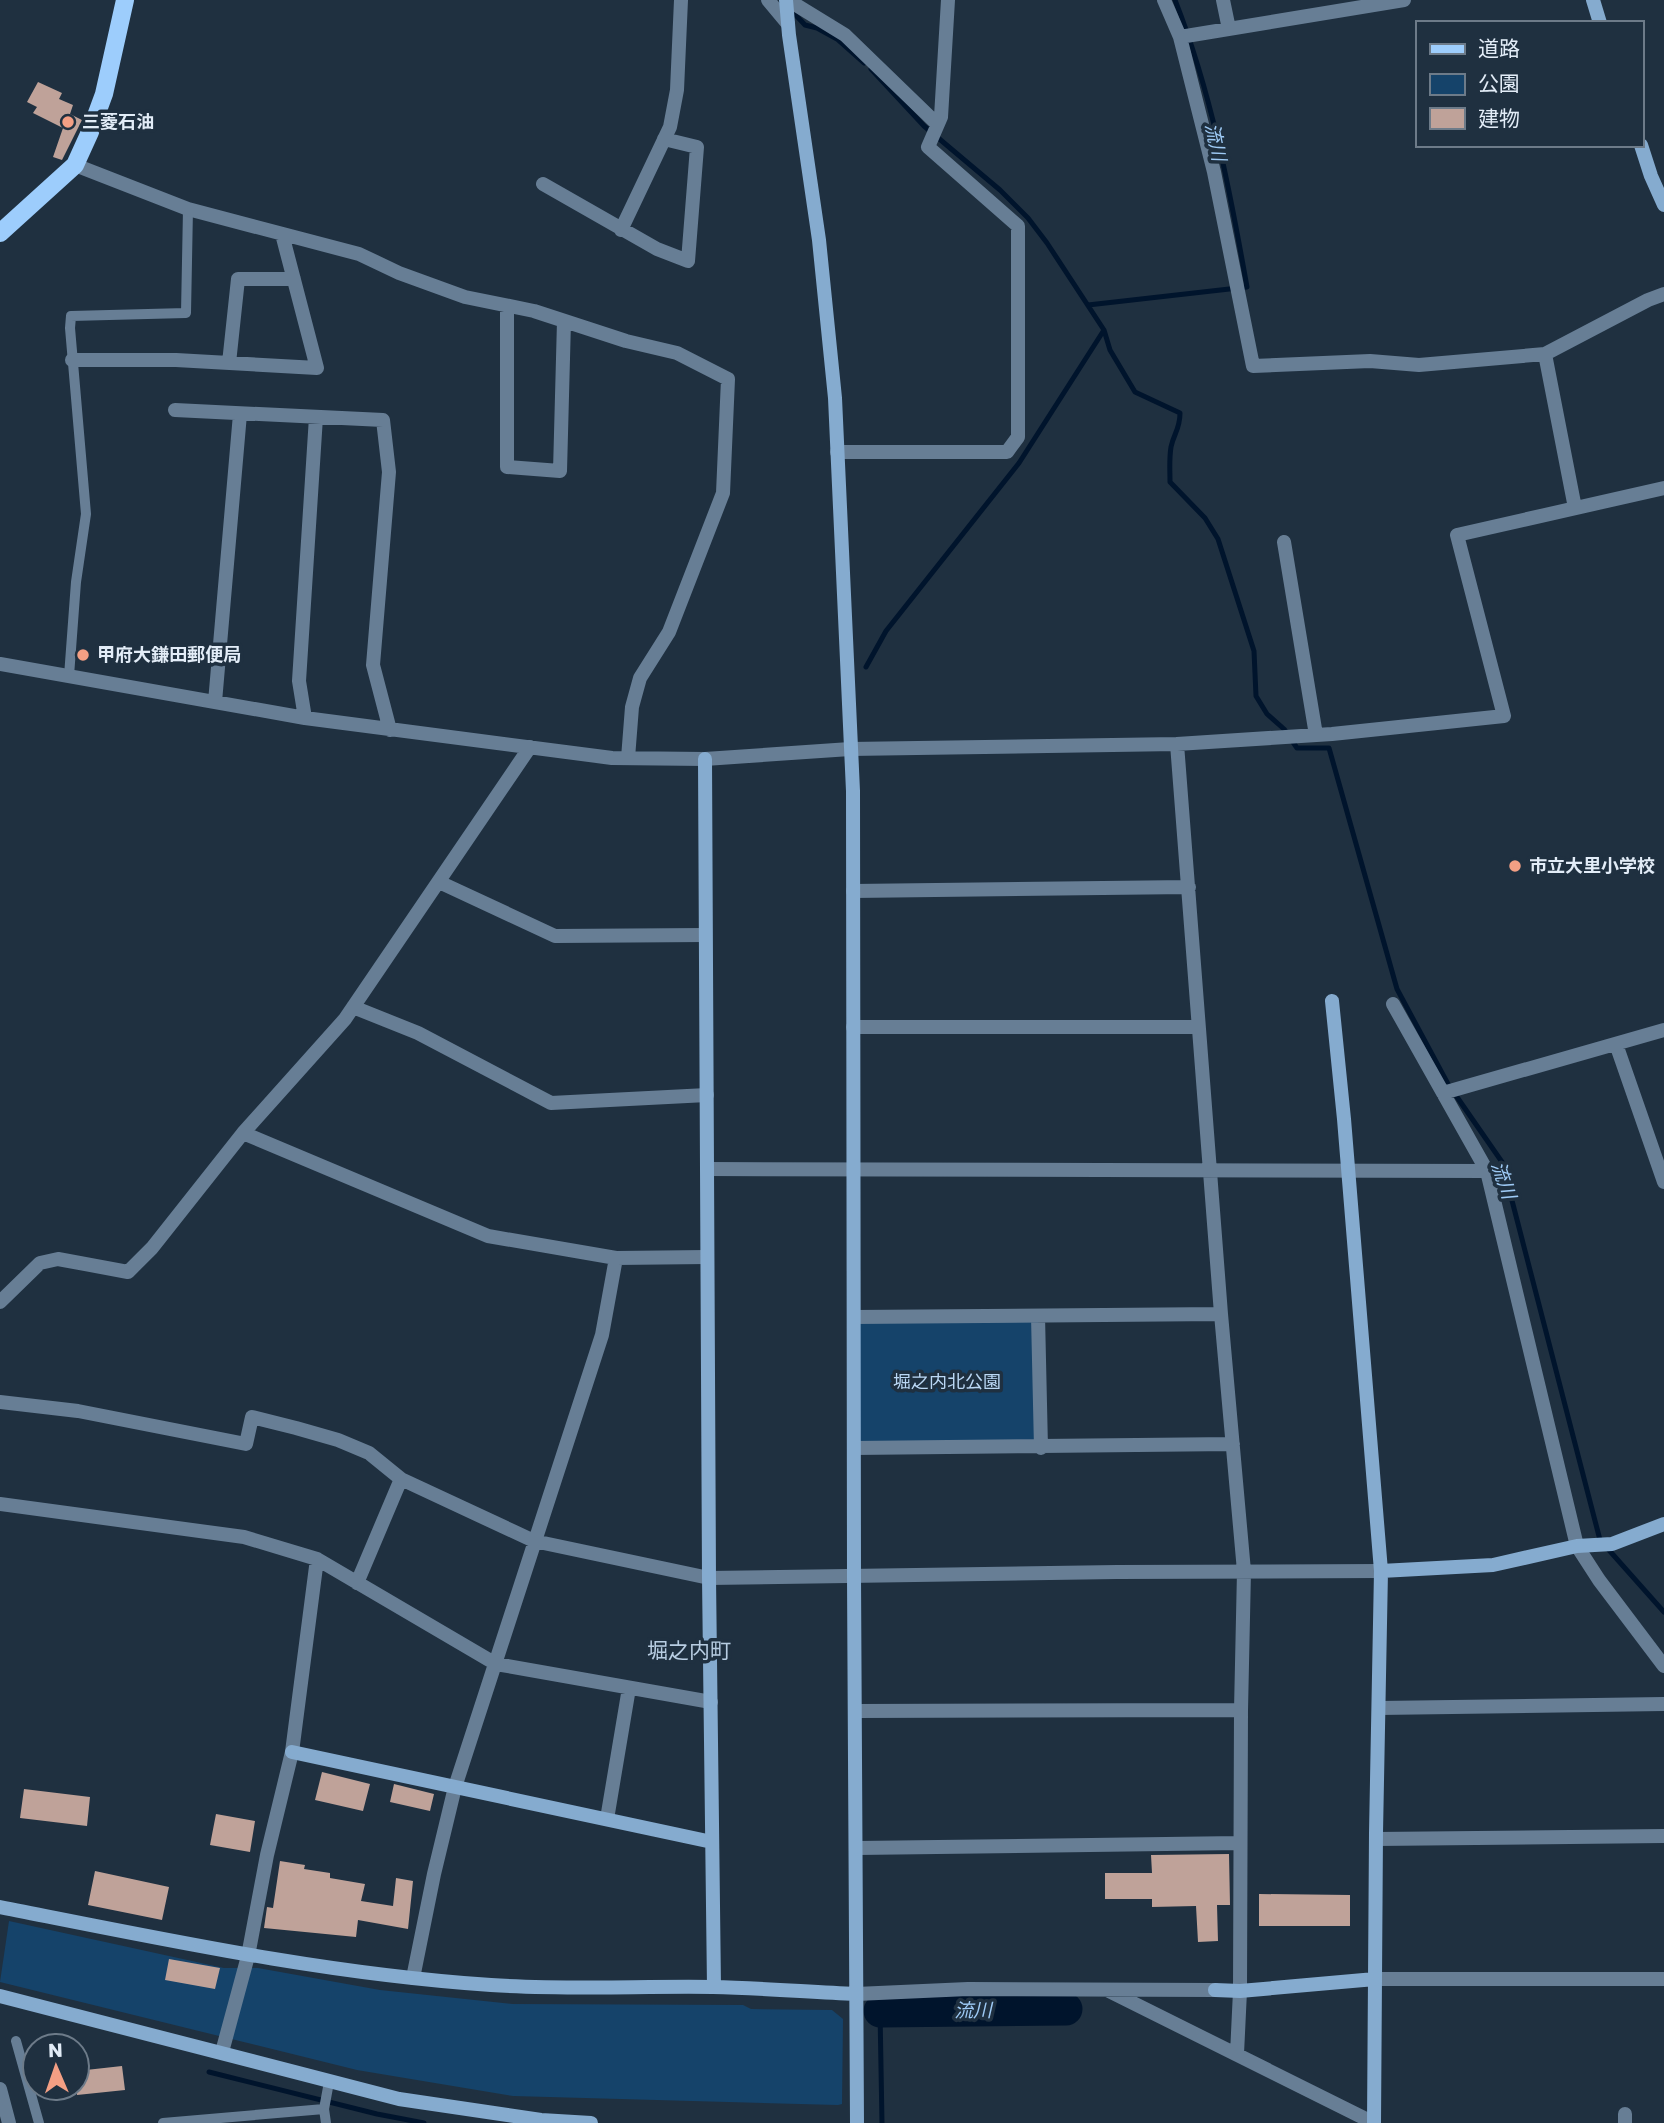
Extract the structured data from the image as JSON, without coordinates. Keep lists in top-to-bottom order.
{
  "districts": ["堀之内町"],
  "water": ["流川"],
  "parks": ["堀之内北公園"],
  "places": ["三菱石油", "甲府大鎌田郵便局", "市立大里小学校"],
  "legend": ["道路", "公園", "建物"],
  "north": "top"
}
